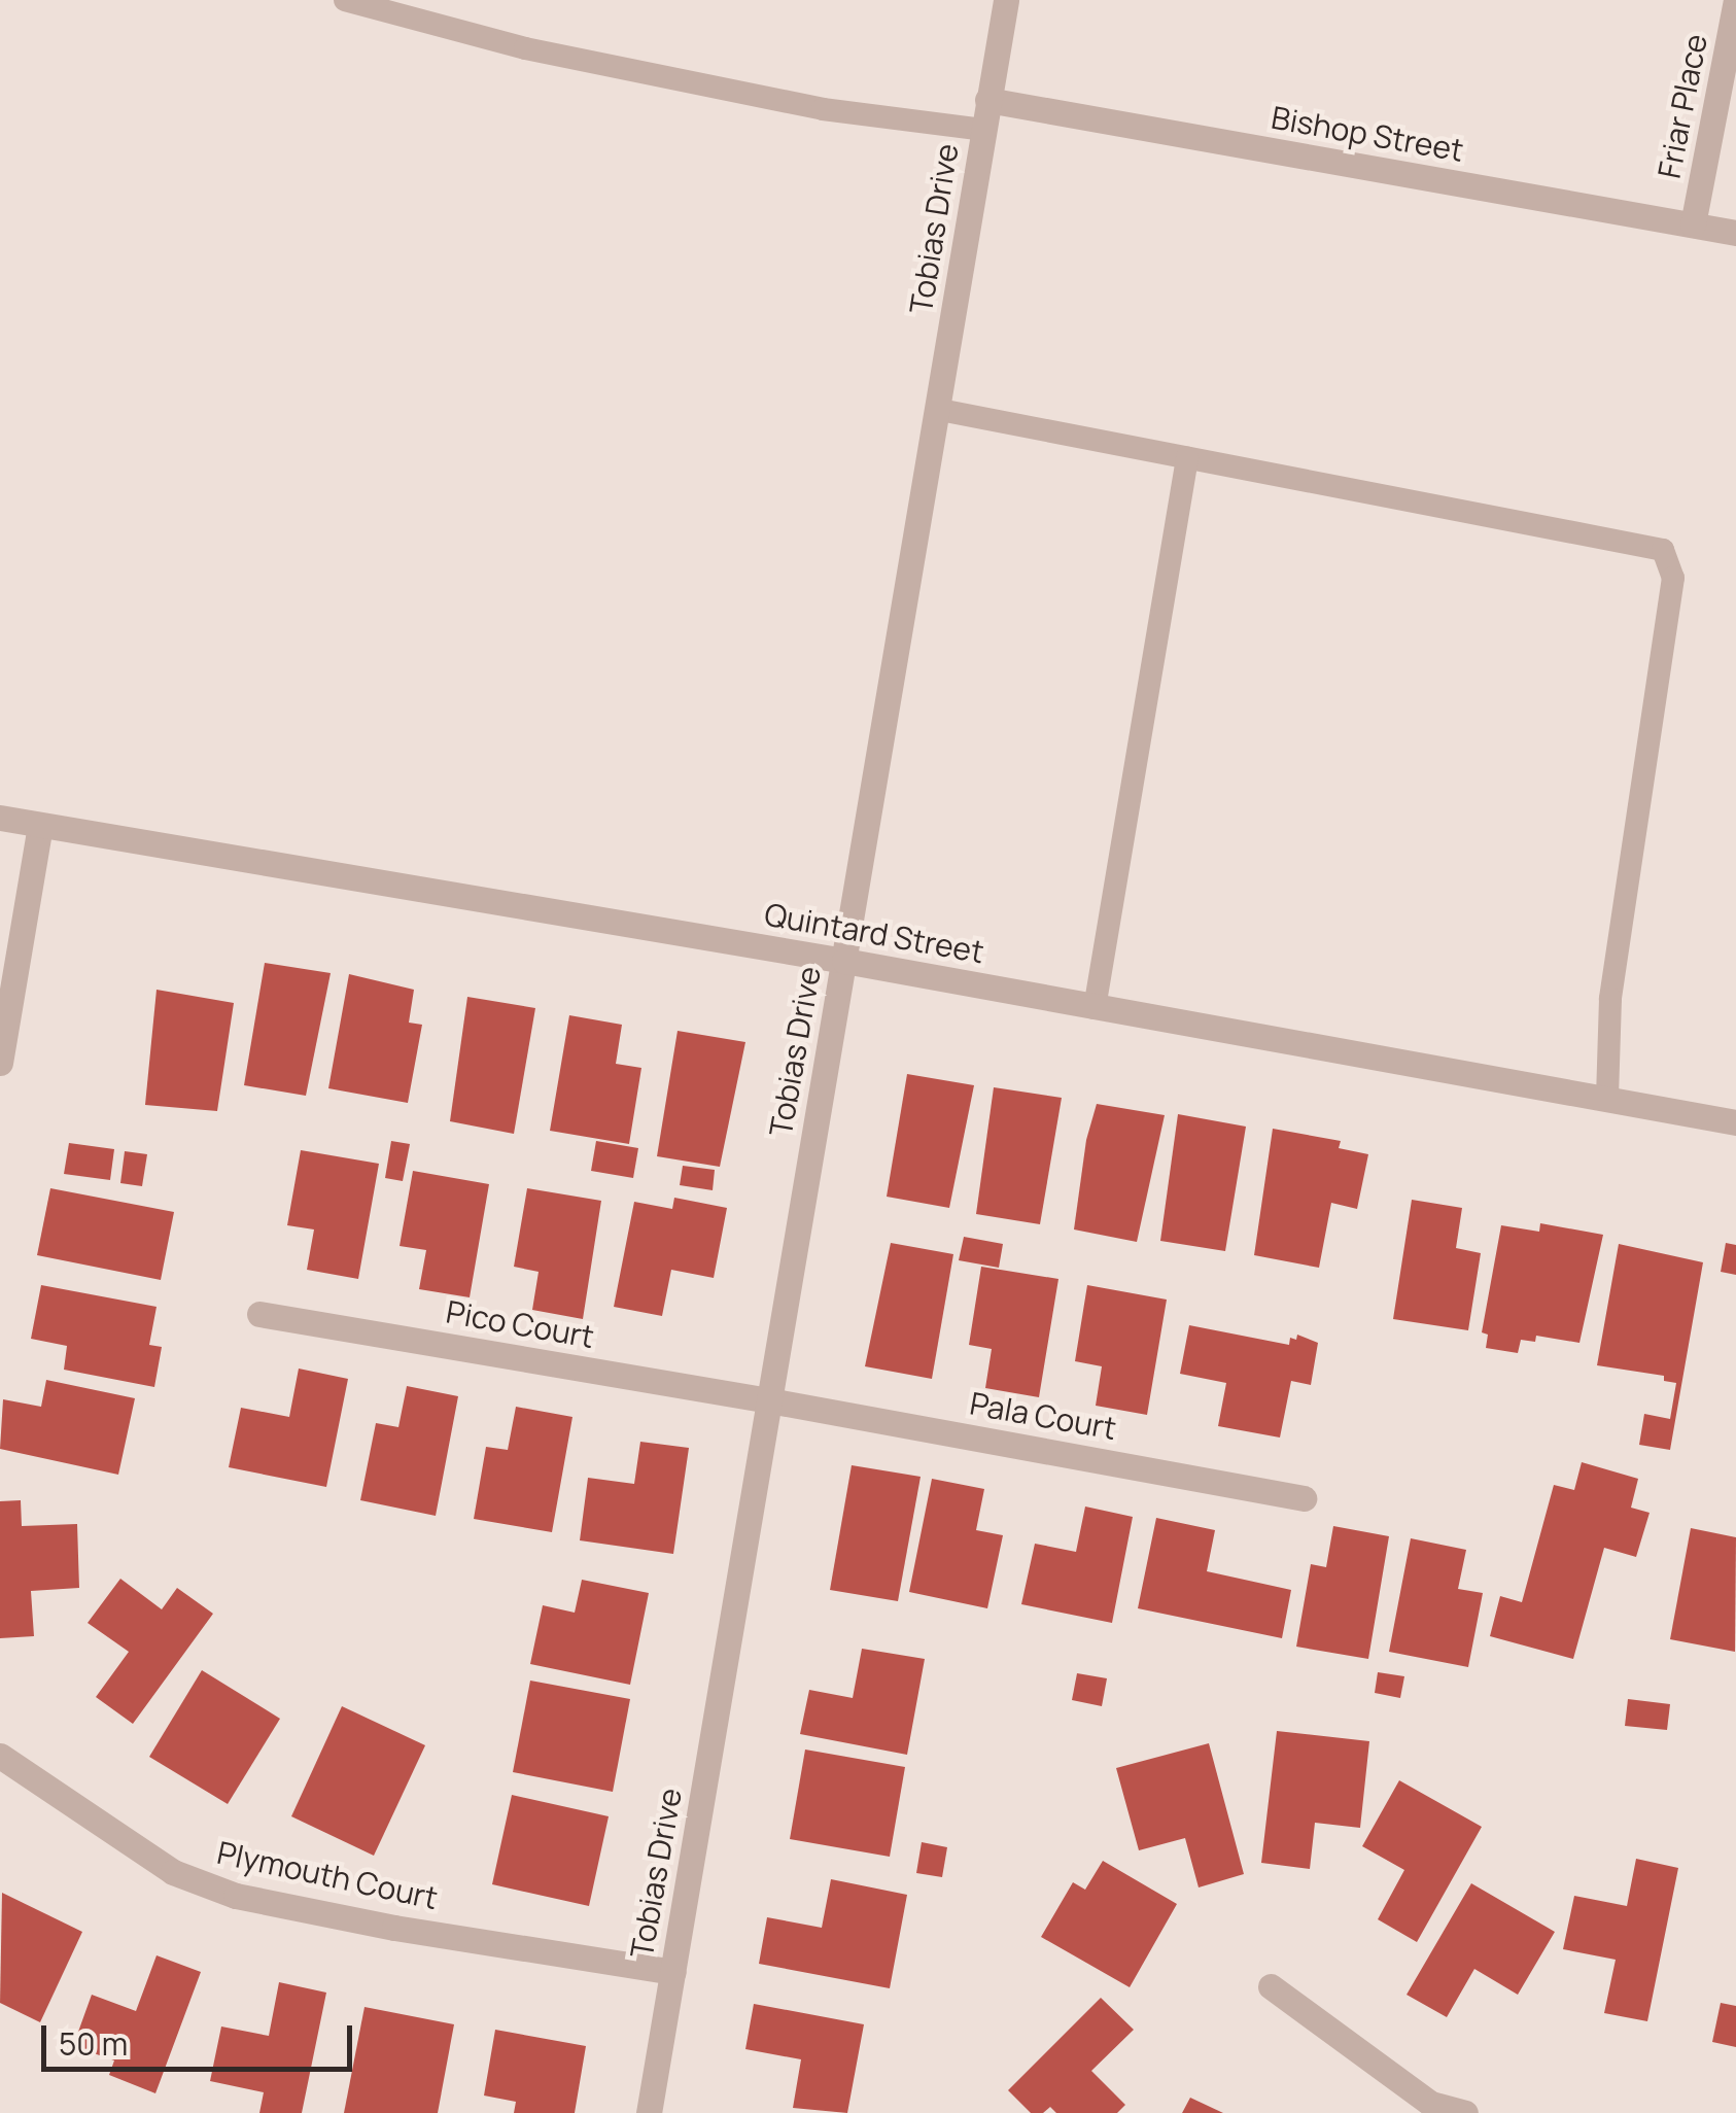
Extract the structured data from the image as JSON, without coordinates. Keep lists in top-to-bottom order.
{
  "streets": {
    "street": [
      "Friar Place",
      "Bishop Street",
      "Tobias Drive",
      "Quintard Street",
      "Pico Court",
      "Pala Court",
      "Plymouth Court"
    ]
  },
  "crossings": [
    ["Friar Place", "Bishop Street"],
    ["Bishop Street", "Tobias Drive"],
    ["Tobias Drive", "Quintard Street"],
    ["Tobias Drive", "Pico Court"],
    ["Tobias Drive", "Pala Court"],
    ["Tobias Drive", "Plymouth Court"],
    ["Pico Court", "Pala Court"]
  ],
  "scale_bar": "50 m"
}
